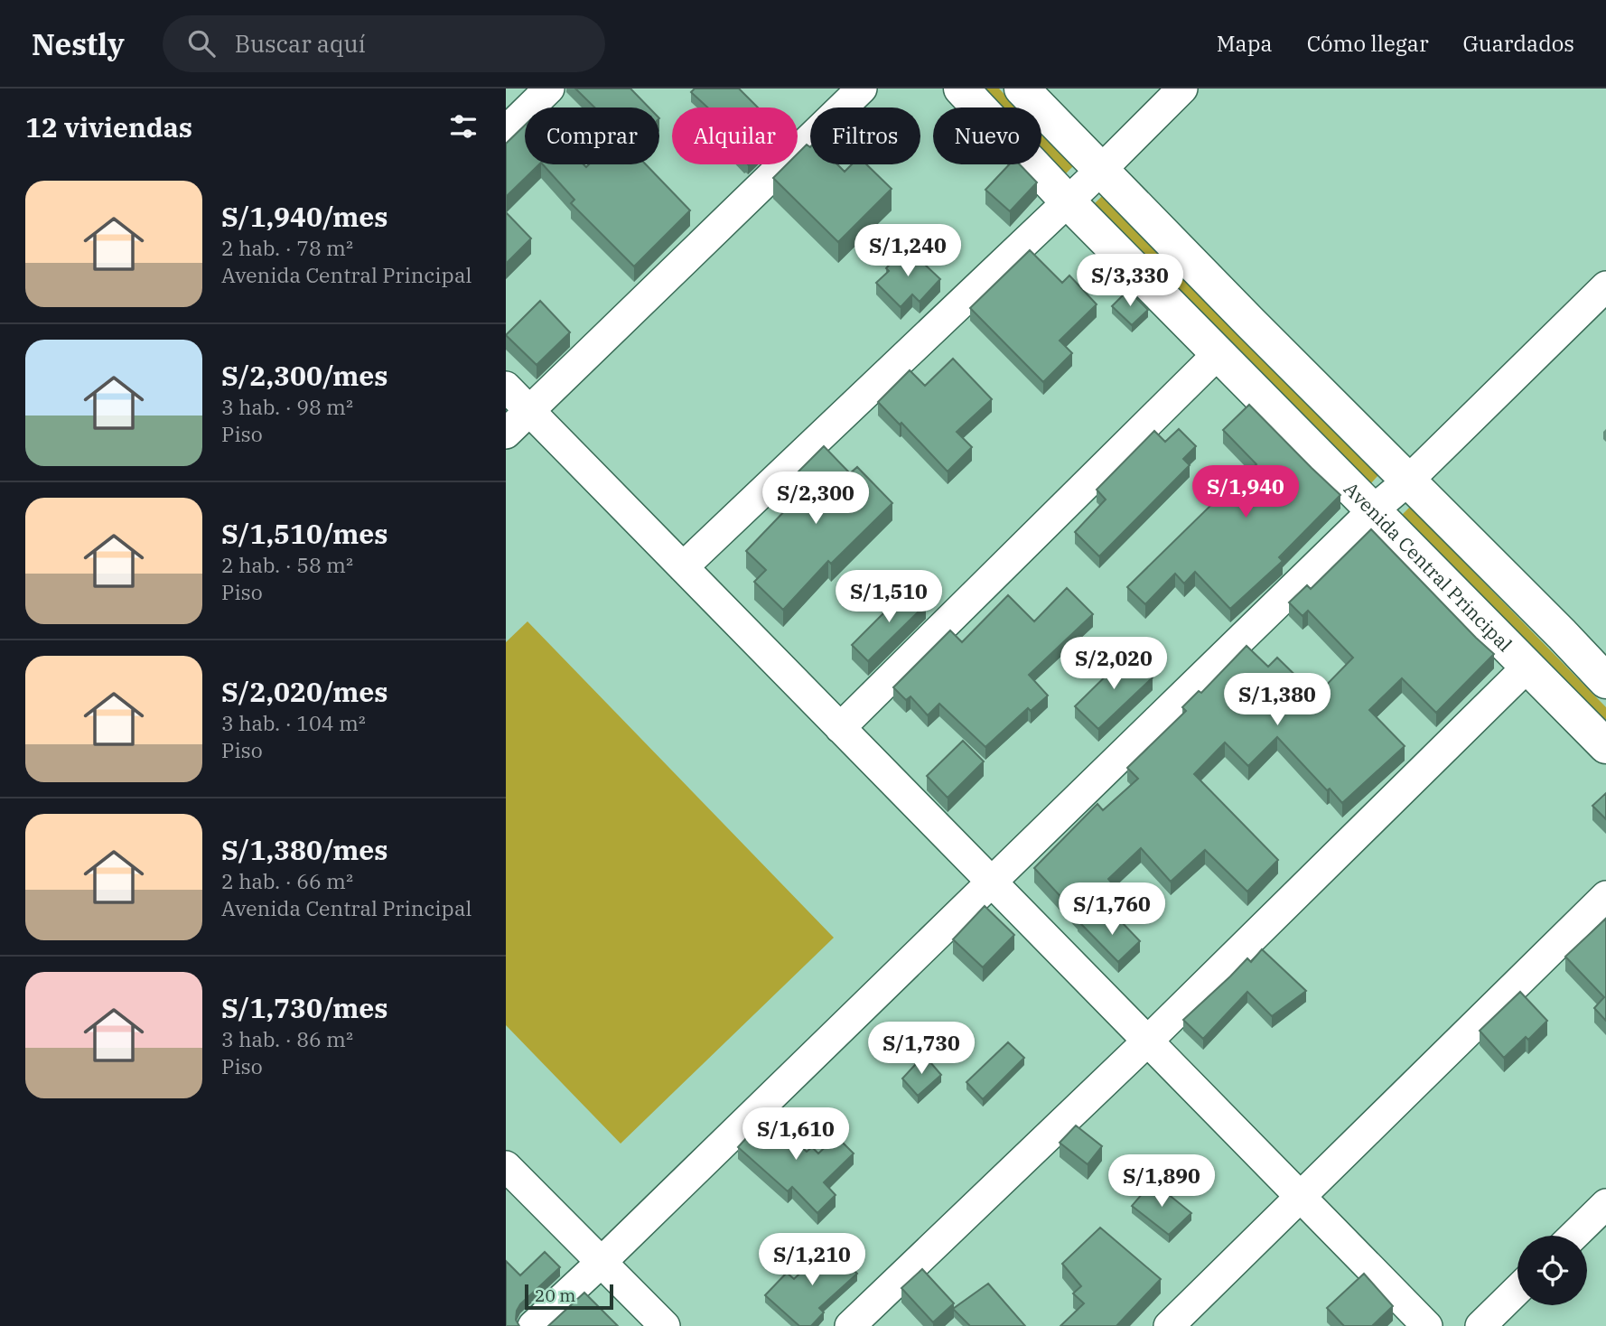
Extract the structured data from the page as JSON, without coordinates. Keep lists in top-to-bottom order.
{
  "streets": {
    "street": ["Avenida Central Principal"]
  },
  "scale_bar": "20 m",
  "page": {
    "header": "Nestly",
    "search": "Buscar aquí",
    "nav": ["Mapa", "Cómo llegar", "Guardados"],
    "heading": "12 viviendas",
    "chip": [
      "Comprar",
      "Alquilar",
      "Filtros",
      "Nuevo"
    ],
    "list": [
      {
        "name": "S/1,940/mes",
        "note": "2 hab. · 78 m² · Avenida Central Principal"
      },
      {
        "name": "S/2,300/mes",
        "note": "3 hab. · 98 m² · Piso"
      },
      {
        "name": "S/1,510/mes",
        "note": "2 hab. · 58 m² · Piso"
      },
      {
        "name": "S/2,020/mes",
        "note": "3 hab. · 104 m² · Piso"
      },
      {
        "name": "S/1,380/mes",
        "note": "2 hab. · 66 m² · Avenida Central Principal"
      },
      {
        "name": "S/1,730/mes",
        "note": "3 hab. · 86 m² · Piso"
      }
    ],
    "price": [
      "S/1,240",
      "S/3,330",
      "S/1,940",
      "S/2,300",
      "S/1,510",
      "S/2,020",
      "S/1,380",
      "S/1,760",
      "S/1,730",
      "S/1,610",
      "S/1,890",
      "S/1,210"
    ],
    "scale": "20 m"
  }
}
